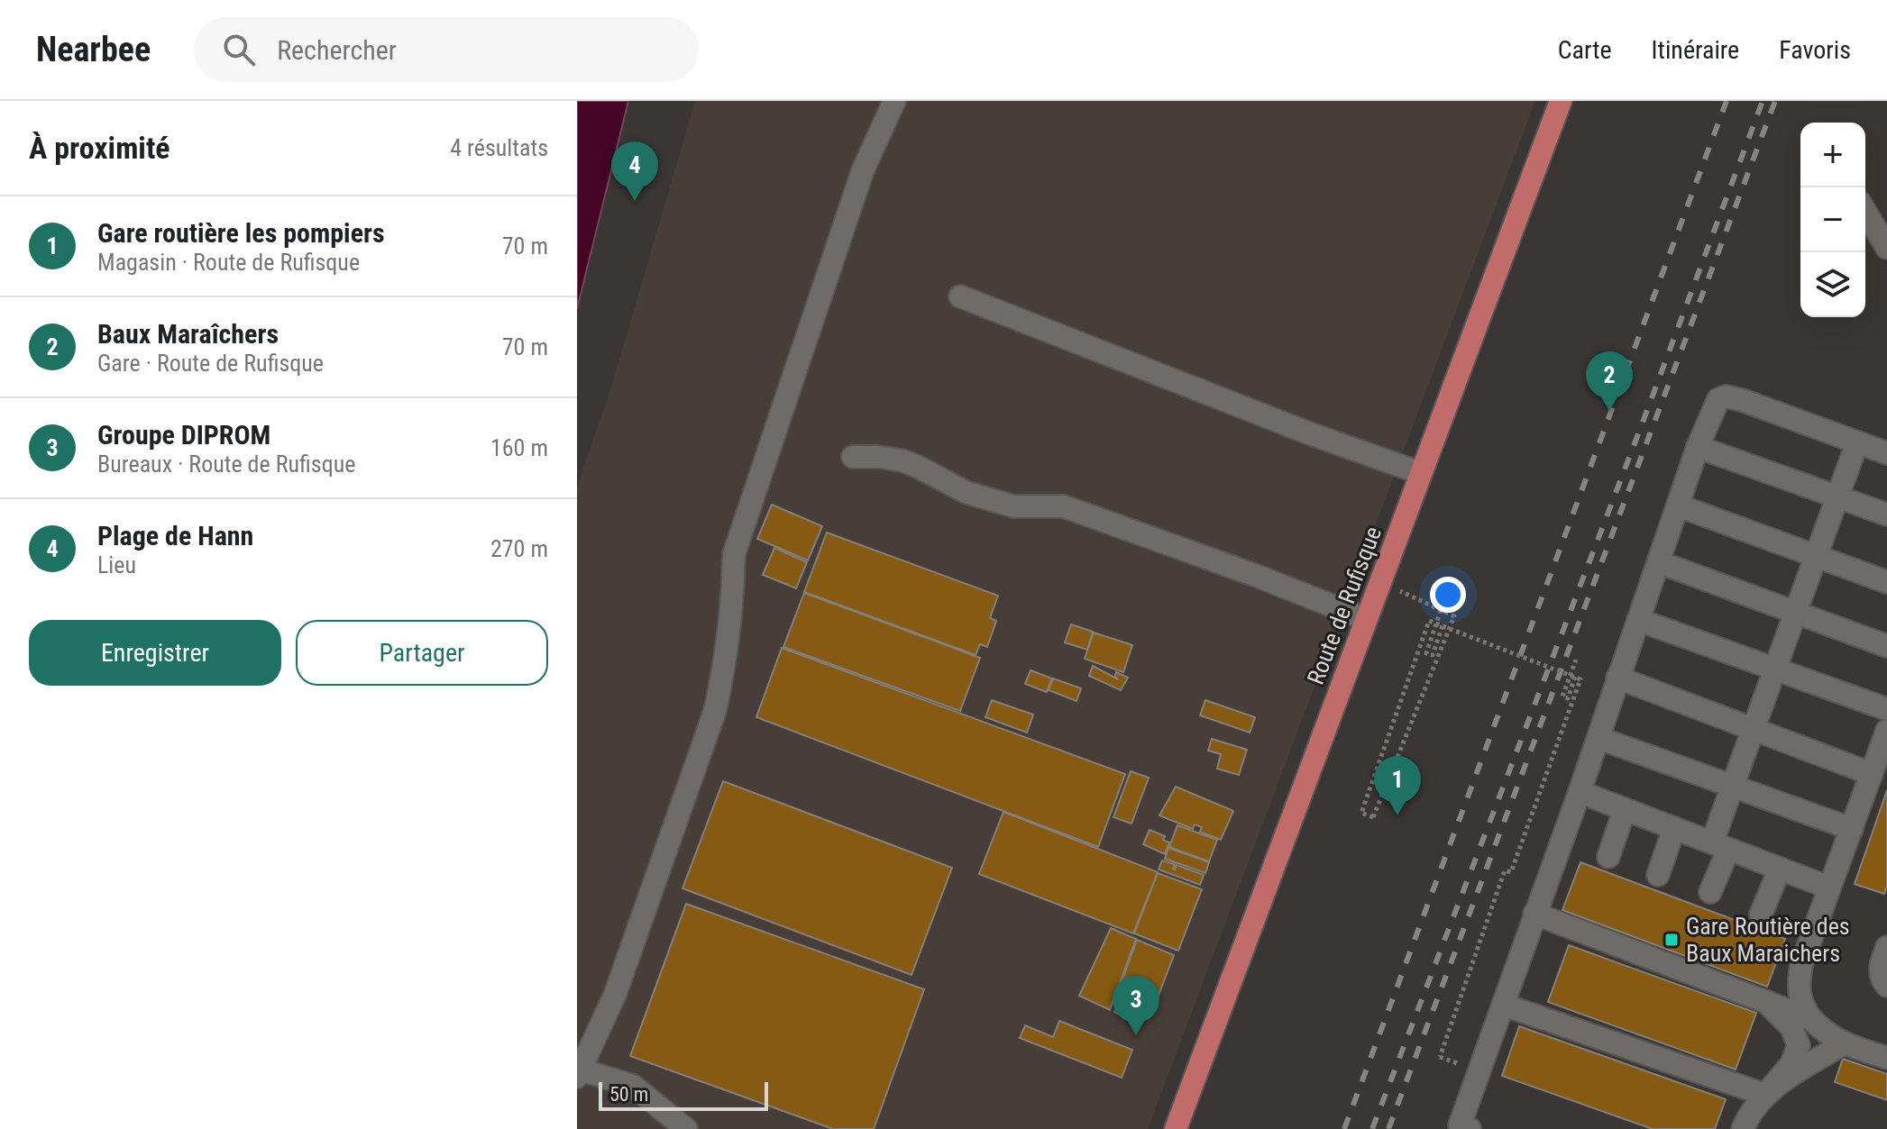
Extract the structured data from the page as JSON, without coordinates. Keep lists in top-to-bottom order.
{
  "streets": {
    "main road": ["Route de Rufisque"]
  },
  "places": {
    "transit": ["Gare Routière des Baux Maraichers"]
  },
  "scale_bar": "50 m",
  "page": {
    "header": "Nearbee",
    "search": "Rechercher",
    "nav": ["Carte", "Itinéraire", "Favoris"],
    "heading": ["À proximité", "4 résultats"],
    "map_buttons": ["+", "−"],
    "pins": [
      "4",
      "2",
      "1",
      "3"
    ],
    "list": [
      {
        "mark": "1",
        "name": "Gare routière les pompiers",
        "note": "Magasin · Route de Rufisque",
        "value": "70 m"
      },
      {
        "mark": "2",
        "name": "Baux Maraîchers",
        "note": "Gare · Route de Rufisque",
        "value": "70 m"
      },
      {
        "mark": "3",
        "name": "Groupe DIPROM",
        "note": "Bureaux · Route de Rufisque",
        "value": "160 m"
      },
      {
        "mark": "4",
        "name": "Plage de Hann",
        "note": "Lieu",
        "value": "270 m"
      }
    ],
    "buttons": ["Enregistrer", "Partager"],
    "scale": "50 m"
  }
}
